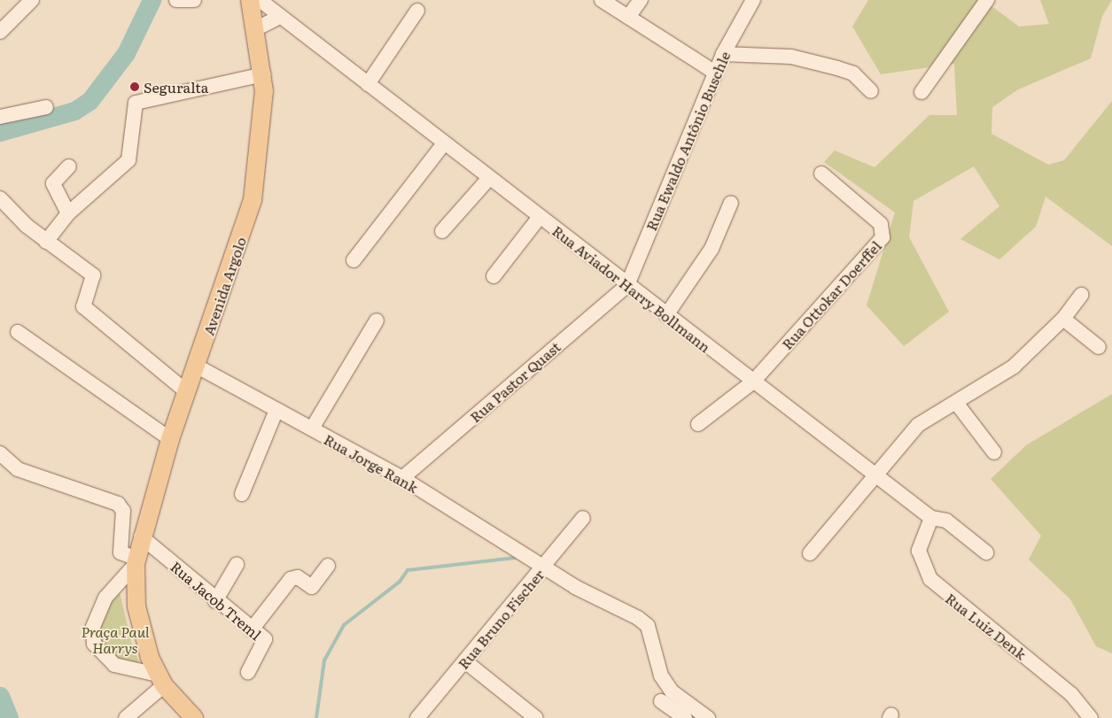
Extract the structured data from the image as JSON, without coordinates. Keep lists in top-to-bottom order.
{
  "streets": {
    "main road": ["Avenida Argolo"],
    "street": [
      "Rua Ewaldo Antônio Buschle",
      "Rua Aviador Harry Bollmann",
      "Rua Ottokar Doerffel",
      "Rua Pastor Quast",
      "Rua Jorge Rank",
      "Rua Jacob Treml",
      "Rua Bruno Fischer",
      "Rua Luiz Denk"
    ]
  },
  "crossings": [
    ["Rua Ewaldo Antônio Buschle", "Rua Aviador Harry Bollmann"],
    ["Rua Ewaldo Antônio Buschle", "Rua Pastor Quast"],
    ["Avenida Argolo", "Rua Jorge Rank"],
    ["Avenida Argolo", "Rua Jacob Treml"],
    ["Rua Aviador Harry Bollmann", "Rua Ottokar Doerffel"],
    ["Rua Aviador Harry Bollmann", "Rua Pastor Quast"],
    ["Rua Aviador Harry Bollmann", "Rua Luiz Denk"],
    ["Rua Pastor Quast", "Rua Jorge Rank"],
    ["Rua Jorge Rank", "Rua Bruno Fischer"]
  ],
  "parks": ["Praça Paul Harrys"],
  "places": ["Seguralta"]
}
